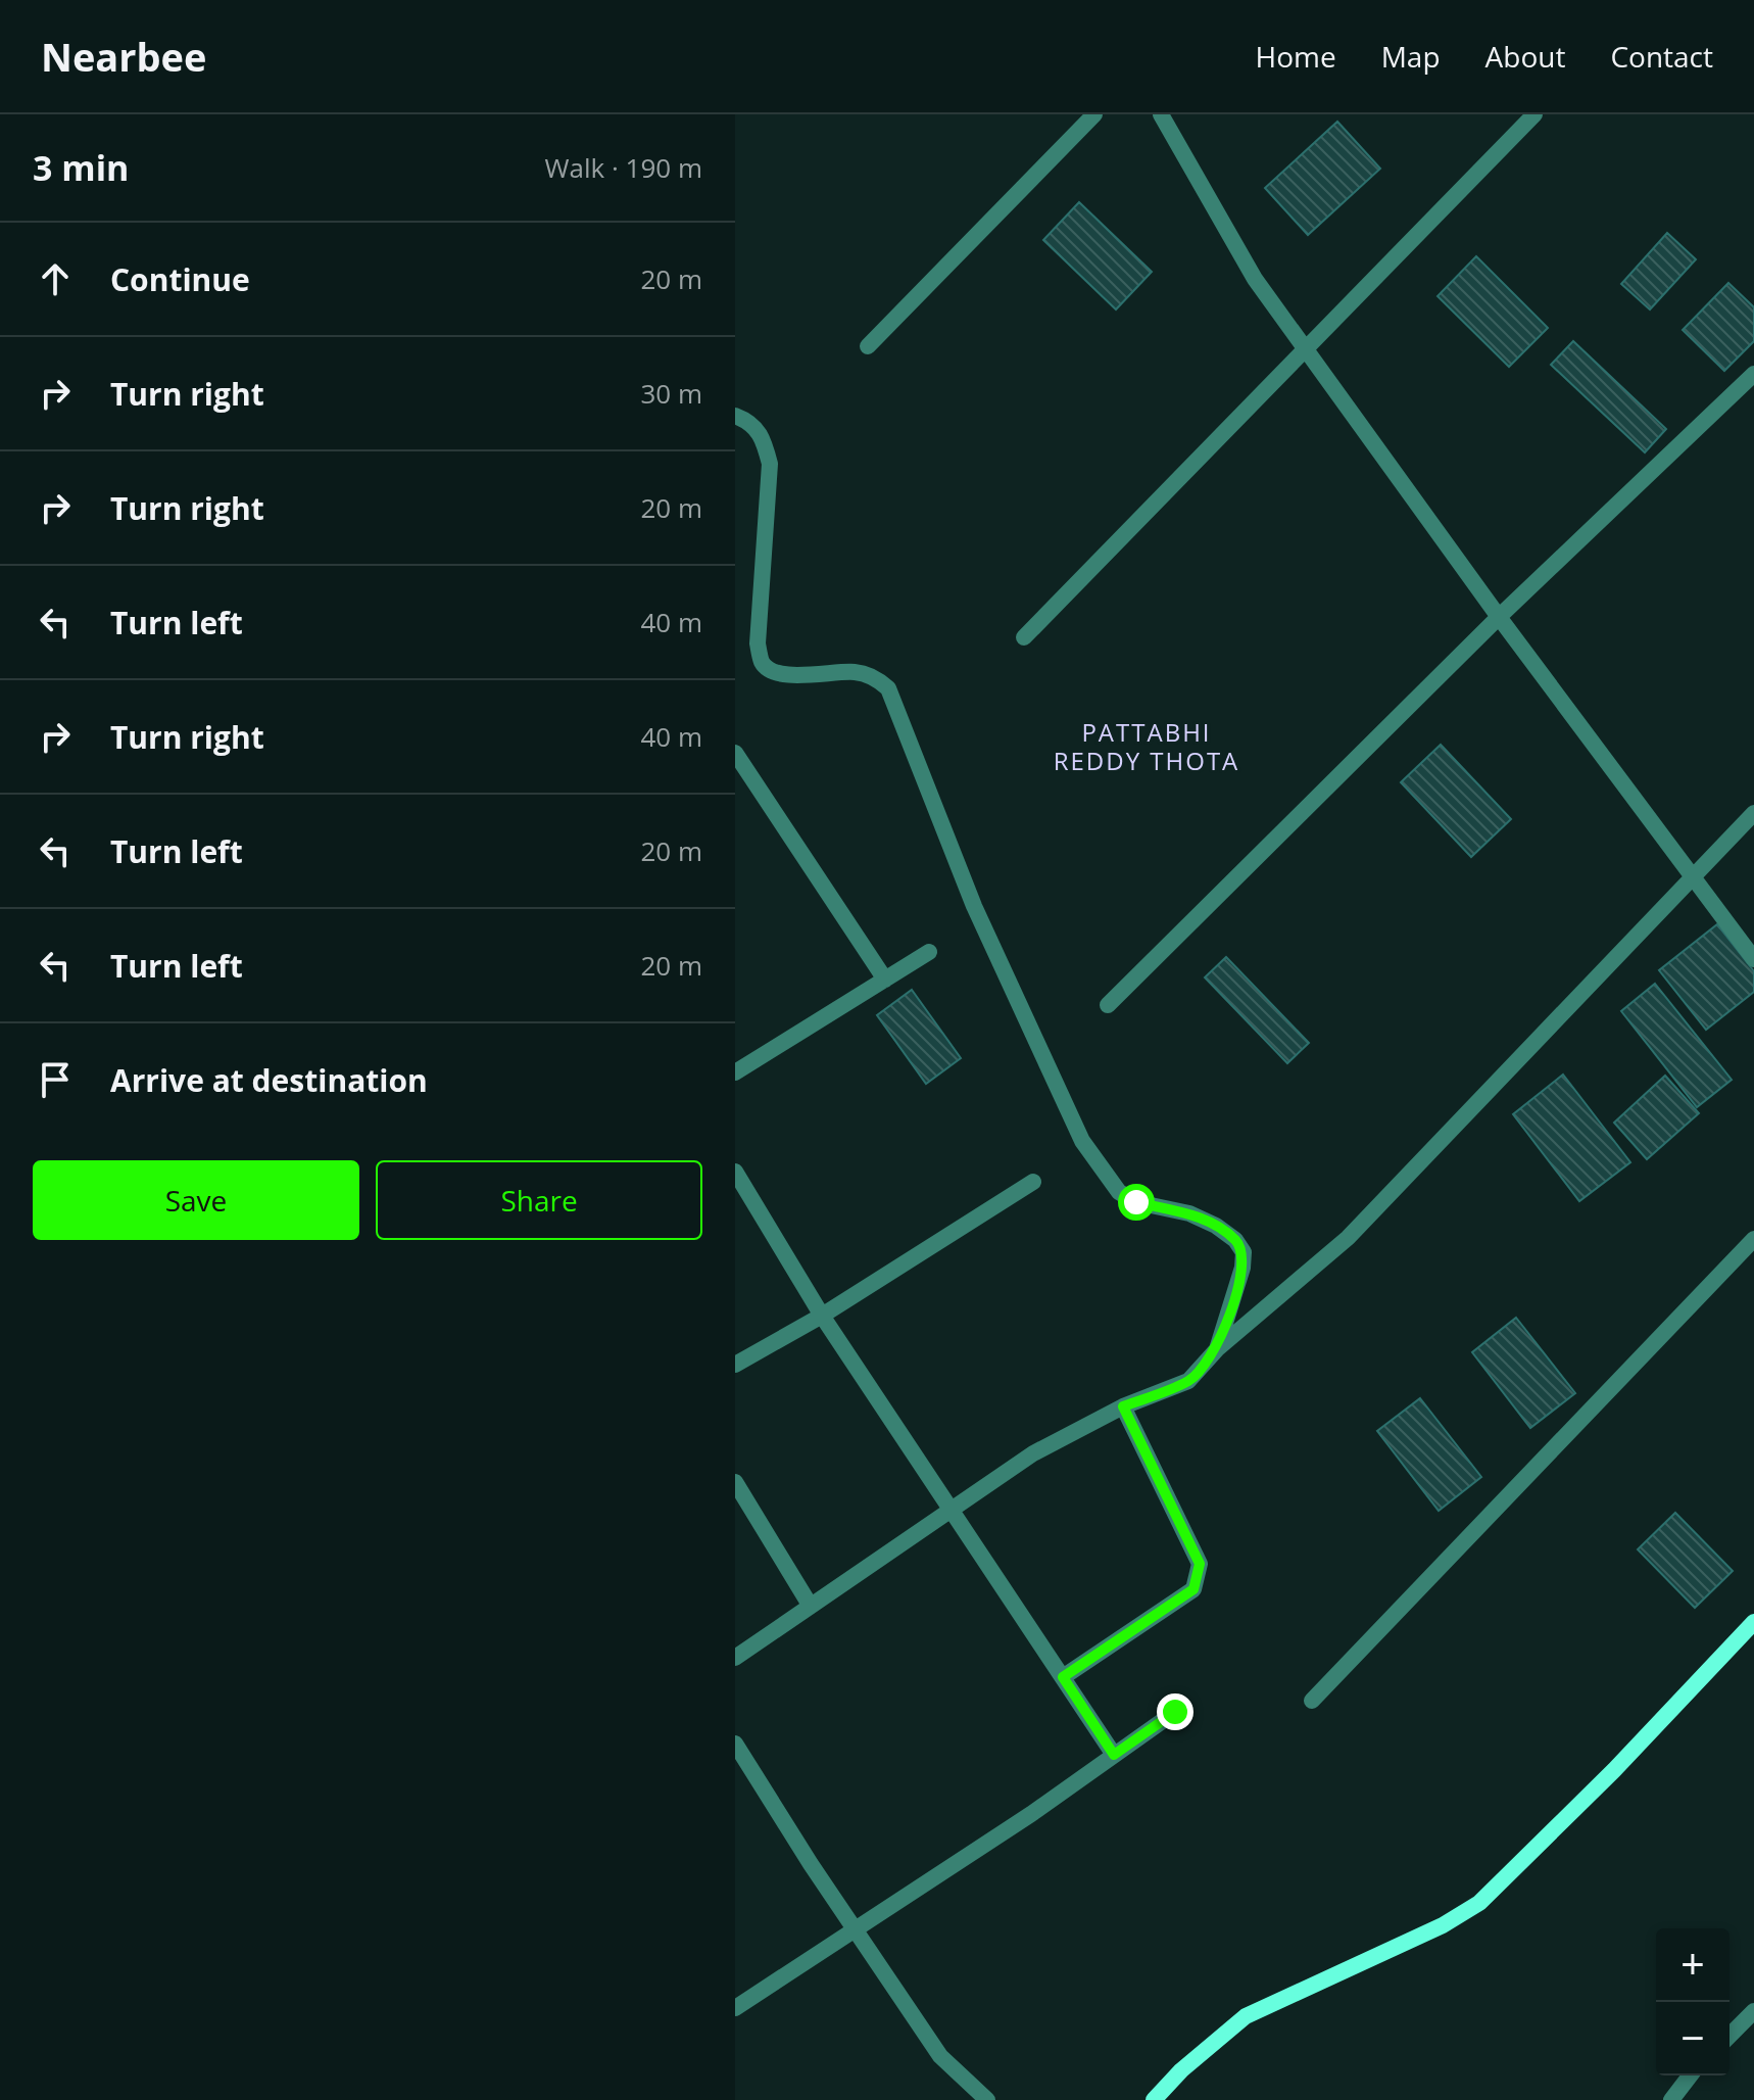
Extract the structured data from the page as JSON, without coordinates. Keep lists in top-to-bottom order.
{
  "districts": ["PATTABHI REDDY THOTA"],
  "page": {
    "header": "Nearbee",
    "nav": [
      "Home",
      "Map",
      "About",
      "Contact"
    ],
    "heading": ["3 min", "Walk · 190 m"],
    "list": [
      ["Continue", "20 m"],
      ["Turn right", "30 m"],
      ["Turn right", "20 m"],
      ["Turn left", "40 m"],
      ["Turn right", "40 m"],
      ["Turn left", "20 m"],
      ["Turn left", "20 m"],
      "Arrive at destination"
    ],
    "buttons": ["Save", "Share"],
    "map_buttons": ["+", "−"]
  }
}
